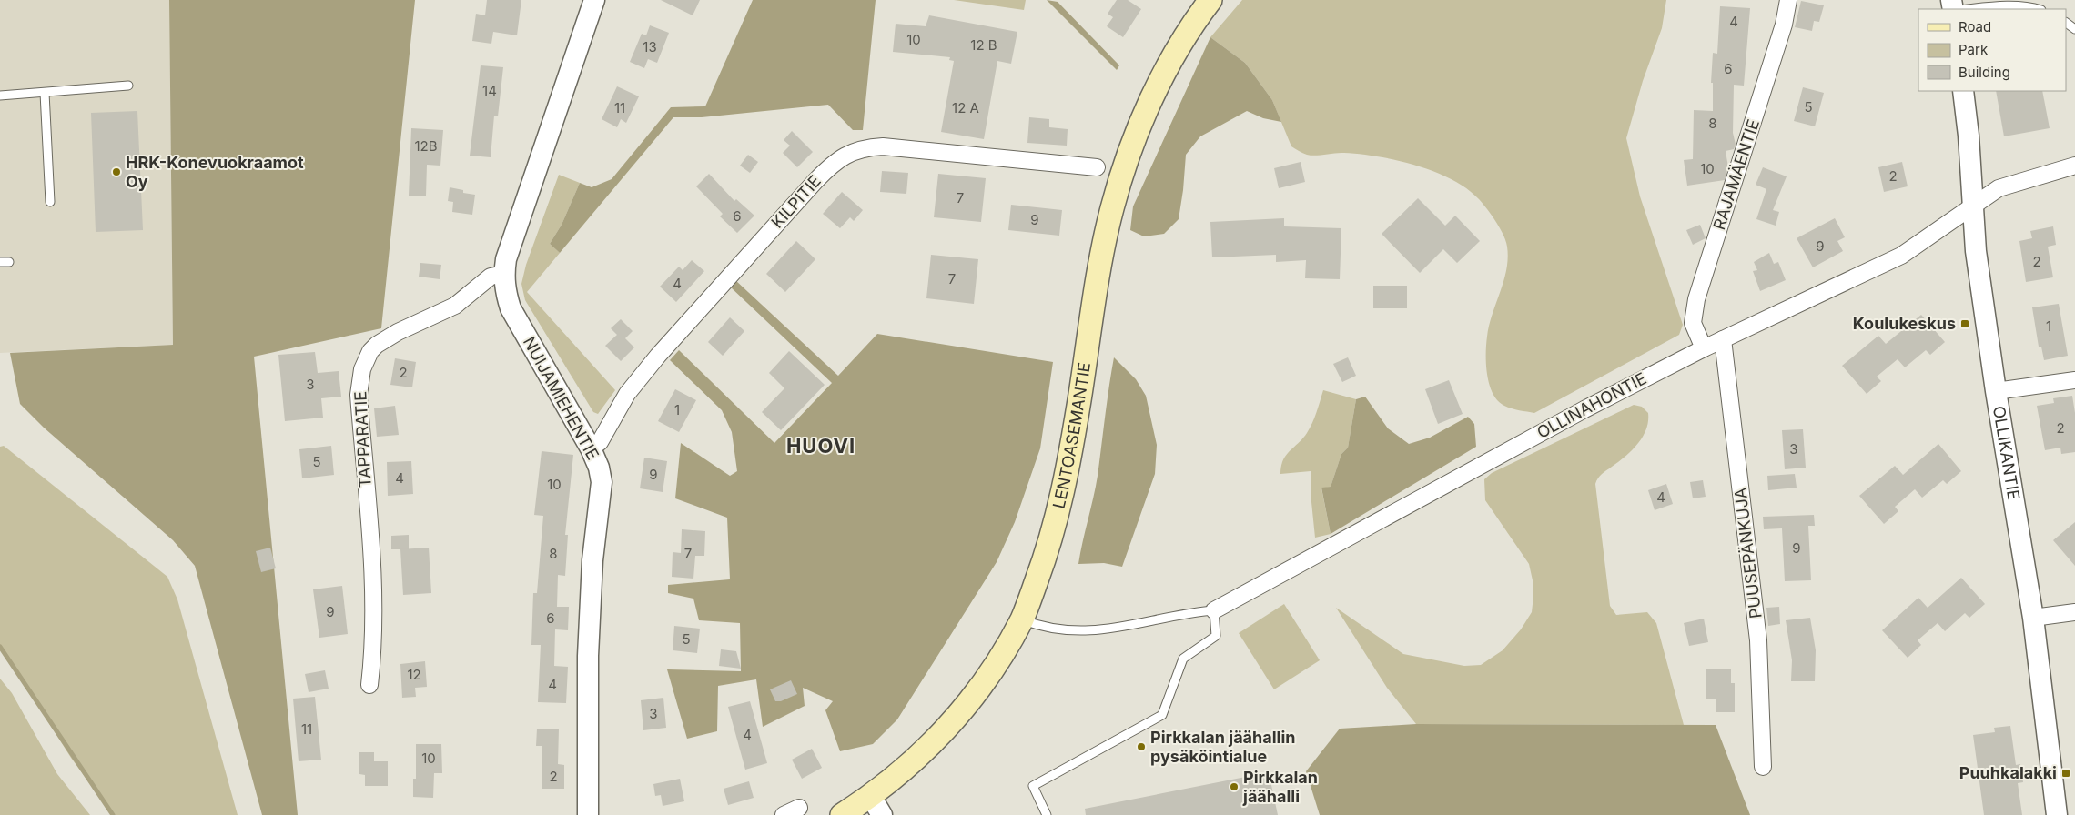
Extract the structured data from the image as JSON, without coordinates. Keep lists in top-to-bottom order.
{
  "streets": {
    "main road": ["LENTOASEMANTIE"],
    "street": [
      "RAJAMÄENTIE",
      "KILPITIE",
      "NUIJAMIEHENTIE",
      "OLLINAHONTIE",
      "TAPPARATIE",
      "OLLIKANTIE",
      "PUUSEPÄNKUJA"
    ]
  },
  "crossings": [
    ["RAJAMÄENTIE", "OLLINAHONTIE"],
    ["KILPITIE", "NUIJAMIEHENTIE"],
    ["NUIJAMIEHENTIE", "TAPPARATIE"],
    ["OLLINAHONTIE", "OLLIKANTIE"],
    ["OLLINAHONTIE", "PUUSEPÄNKUJA"]
  ],
  "districts": ["HUOVI"],
  "places": {
    "other": ["HRK-Konevuokraamot Oy", "Pirkkalan jäähallin pysäköintialue", "Pirkkalan jäähalli"],
    "transit": ["Koulukeskus", "Puuhkalakki"]
  },
  "house_numbers": [
    "4",
    "10",
    "12 B",
    "13",
    "6",
    "14",
    "5",
    "11",
    "12 A",
    "8",
    "12B",
    "10",
    "2",
    "7",
    "6",
    "9",
    "9",
    "2",
    "7",
    "4",
    "1",
    "2",
    "3",
    "1",
    "2",
    "3",
    "5",
    "9",
    "4",
    "10",
    "4",
    "9",
    "8",
    "7",
    "9",
    "6",
    "5",
    "12",
    "4",
    "3",
    "11",
    "4",
    "10",
    "2"
  ],
  "legend": ["Road", "Park", "Building"]
}
